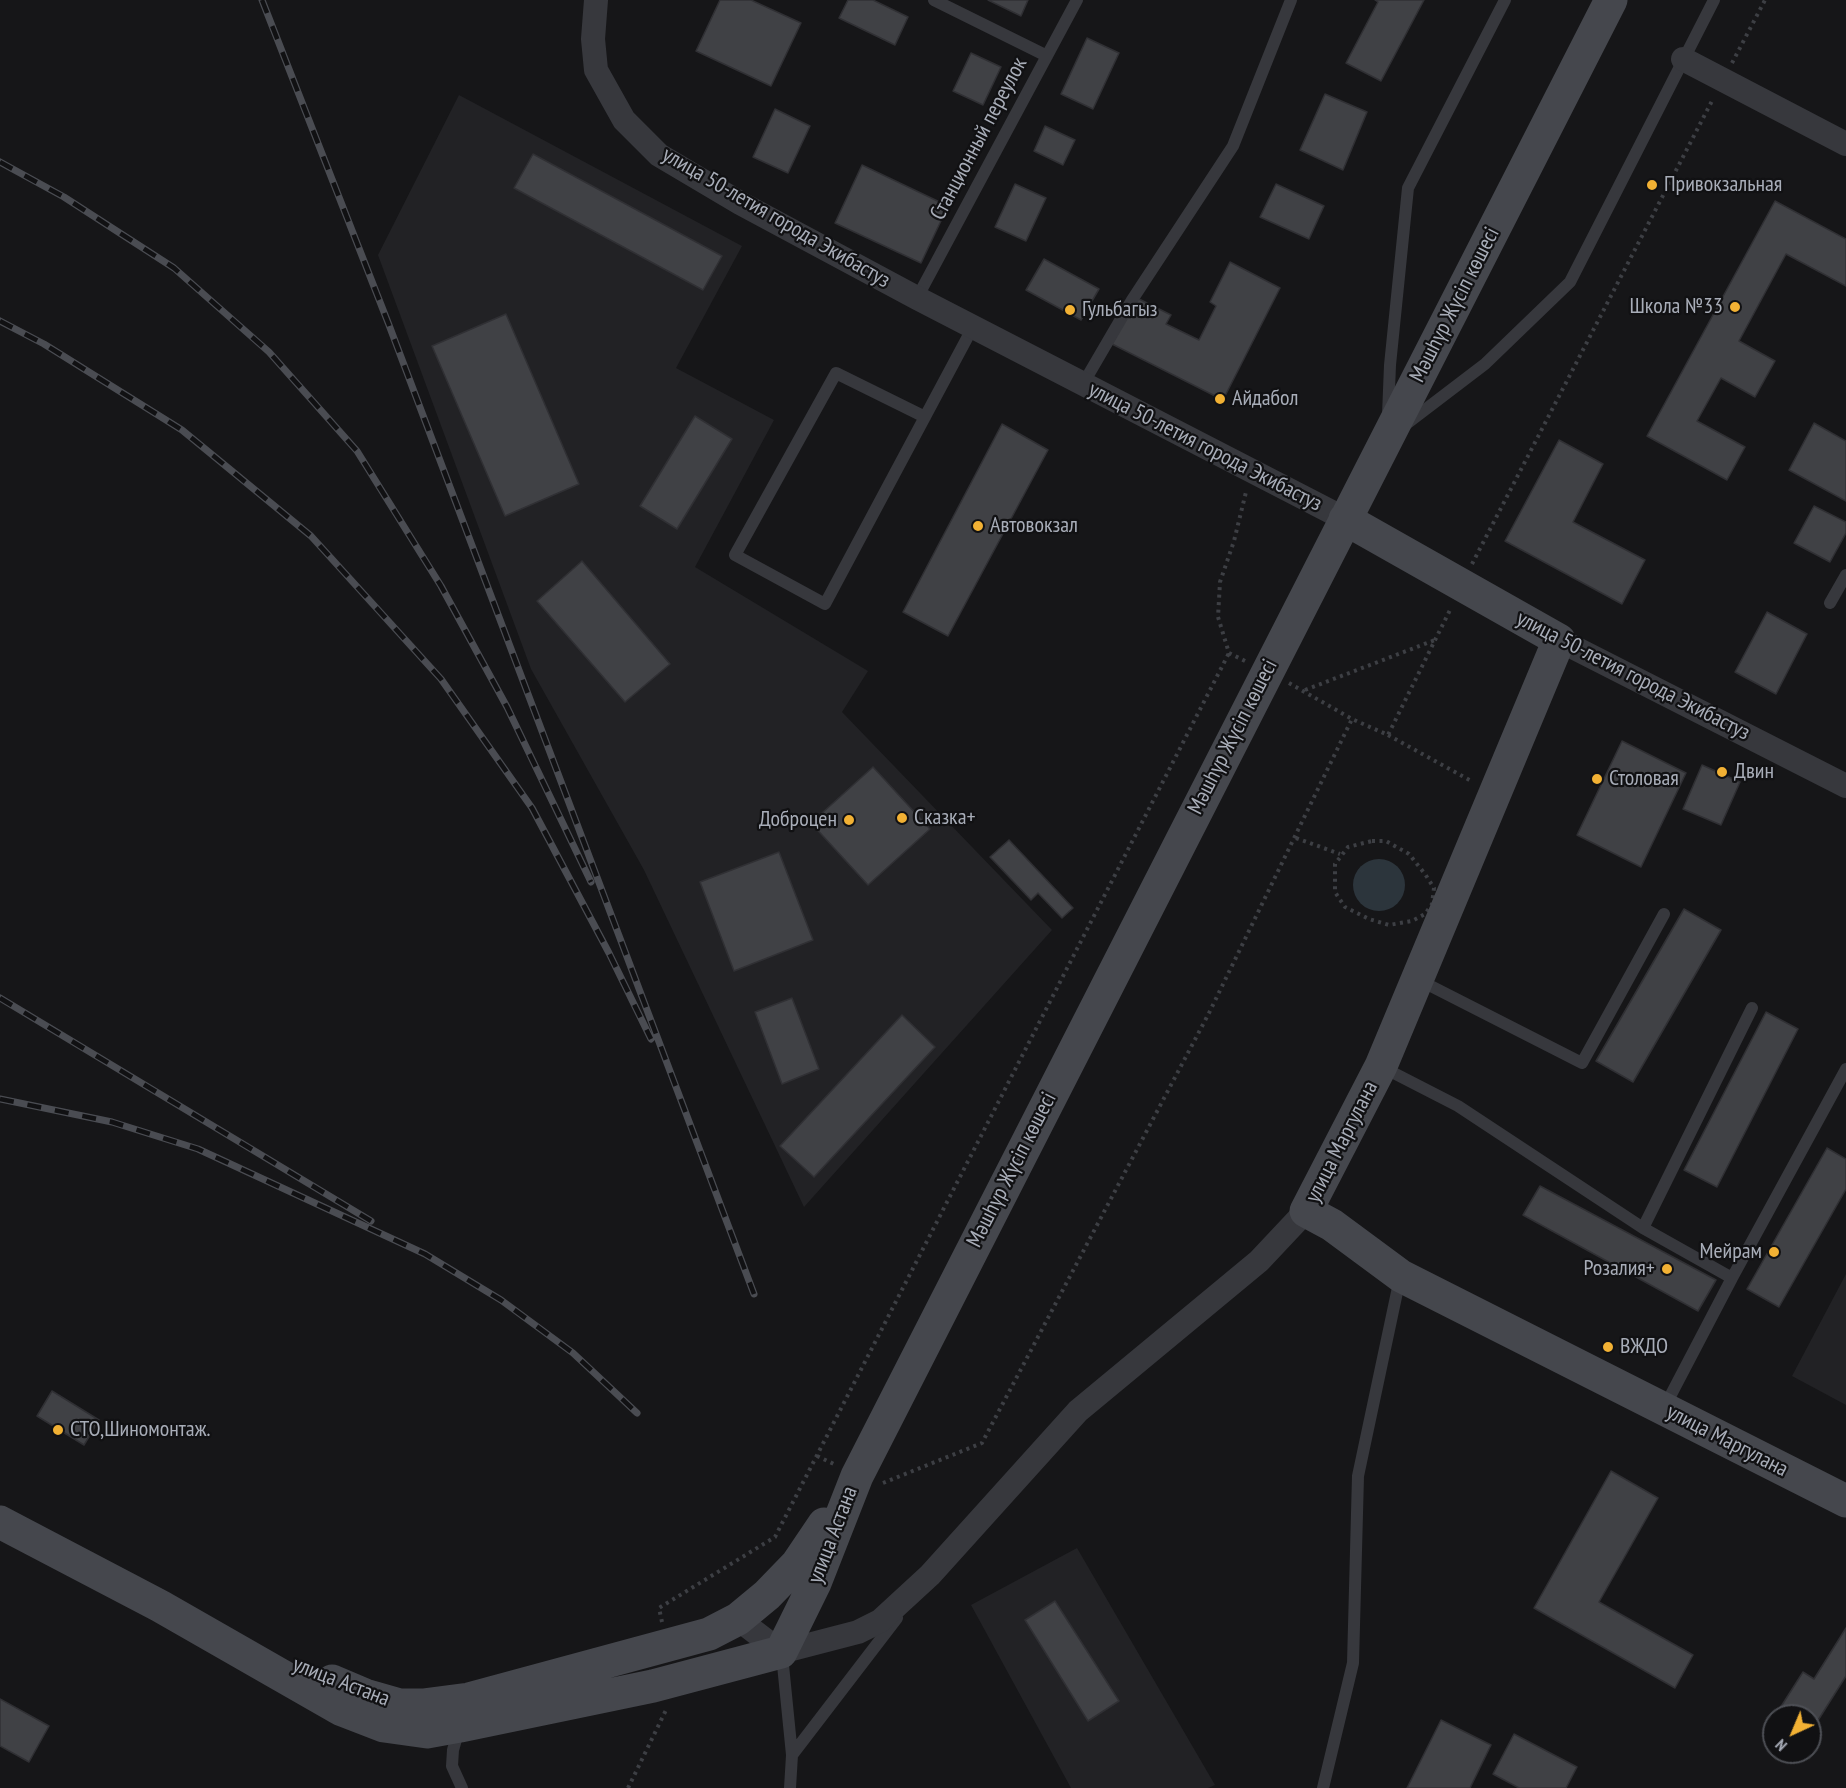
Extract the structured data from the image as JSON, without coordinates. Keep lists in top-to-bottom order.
{
  "streets": {
    "main road": [
      "улица 50-летия города Экибастуз",
      "Мәшһүр Жүсіп көшесі",
      "улица Маргулана",
      "улица Астана"
    ],
    "lane": ["Станционный переулок"]
  },
  "crossings": [
    ["Станционный переулок", "улица 50-летия города Экибастуз"],
    ["улица 50-летия города Экибастуз", "Мәшһүр Жүсіп көшесі"],
    ["улица 50-летия города Экибастуз", "улица Маргулана"],
    ["Мәшһүр Жүсіп көшесі", "улица Астана"]
  ],
  "places": [
    "Привокзальная",
    "Школа №33",
    "Гульбагыз",
    "Айдабол",
    "Автовокзал",
    "Двин",
    "Столовая",
    "Сказка+",
    "Доброцен",
    "Мейрам",
    "Розалия+",
    "ВЖДО",
    "СТО,Шиномонтаж."
  ],
  "north": "bottom left"
}
